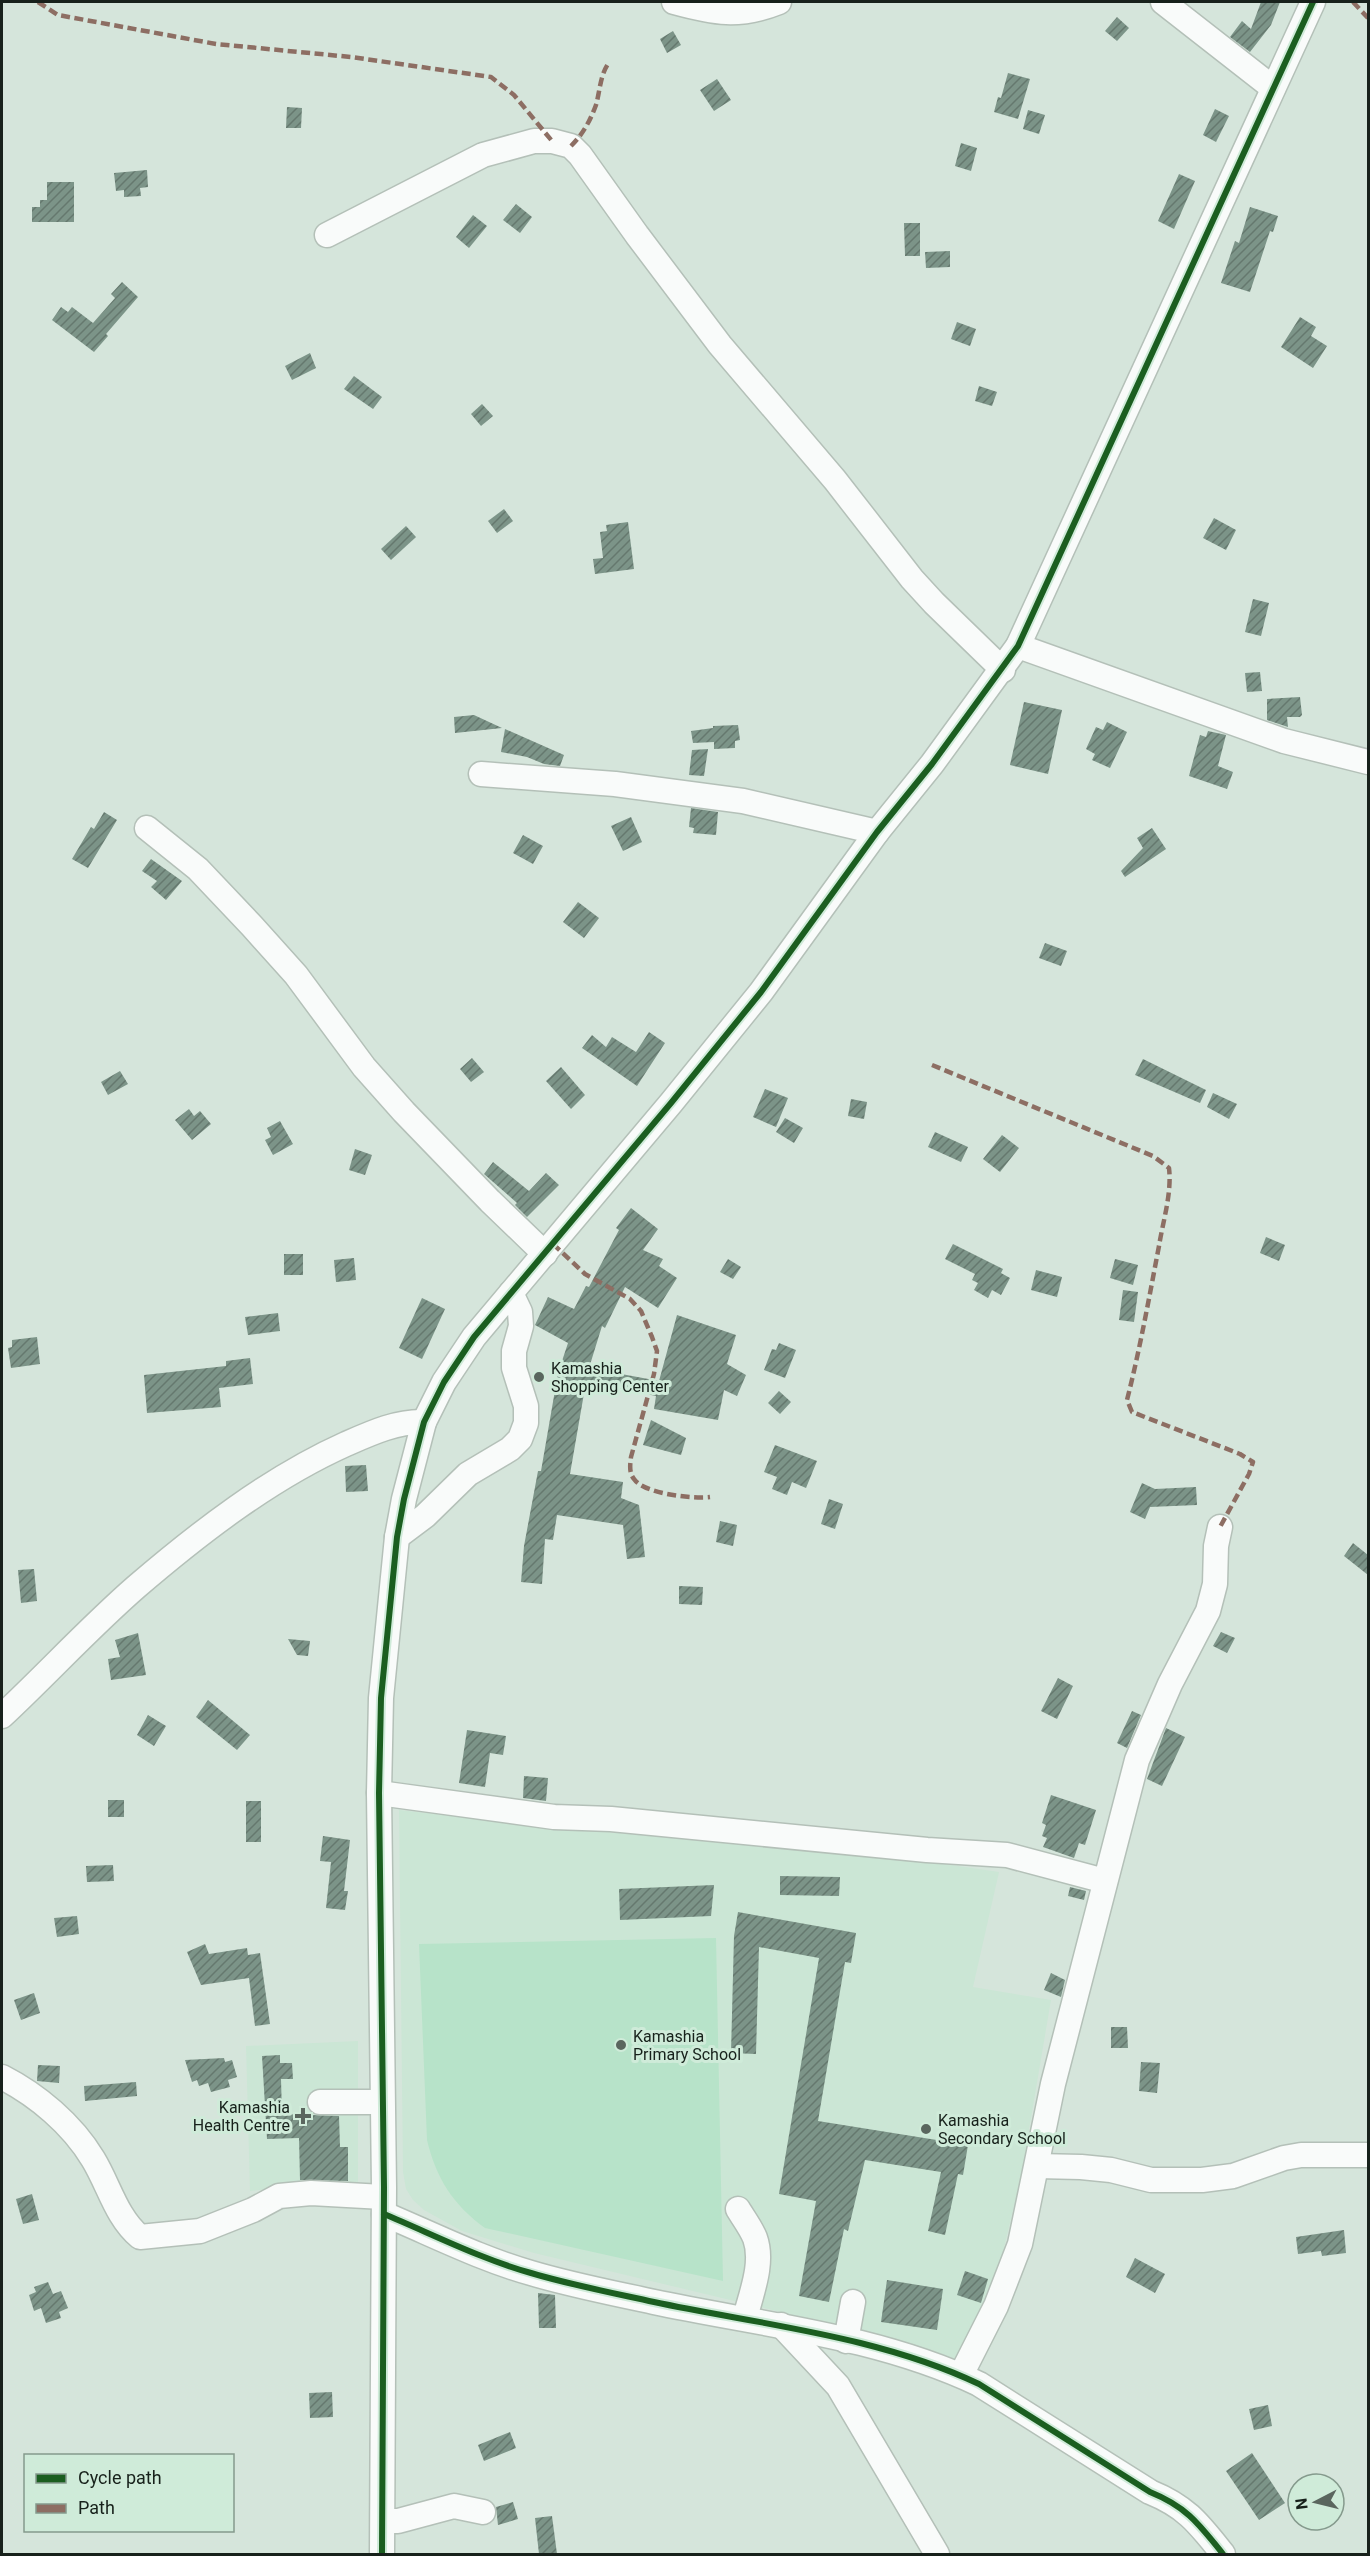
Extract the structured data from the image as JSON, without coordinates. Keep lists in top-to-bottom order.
{
  "places": {
    "other": ["Kamashia Shopping Center", "Kamashia Primary School", "Kamashia Secondary School"],
    "health": ["Kamashia Health Centre"]
  },
  "legend": ["Cycle path", "Path"],
  "north": "left"
}
